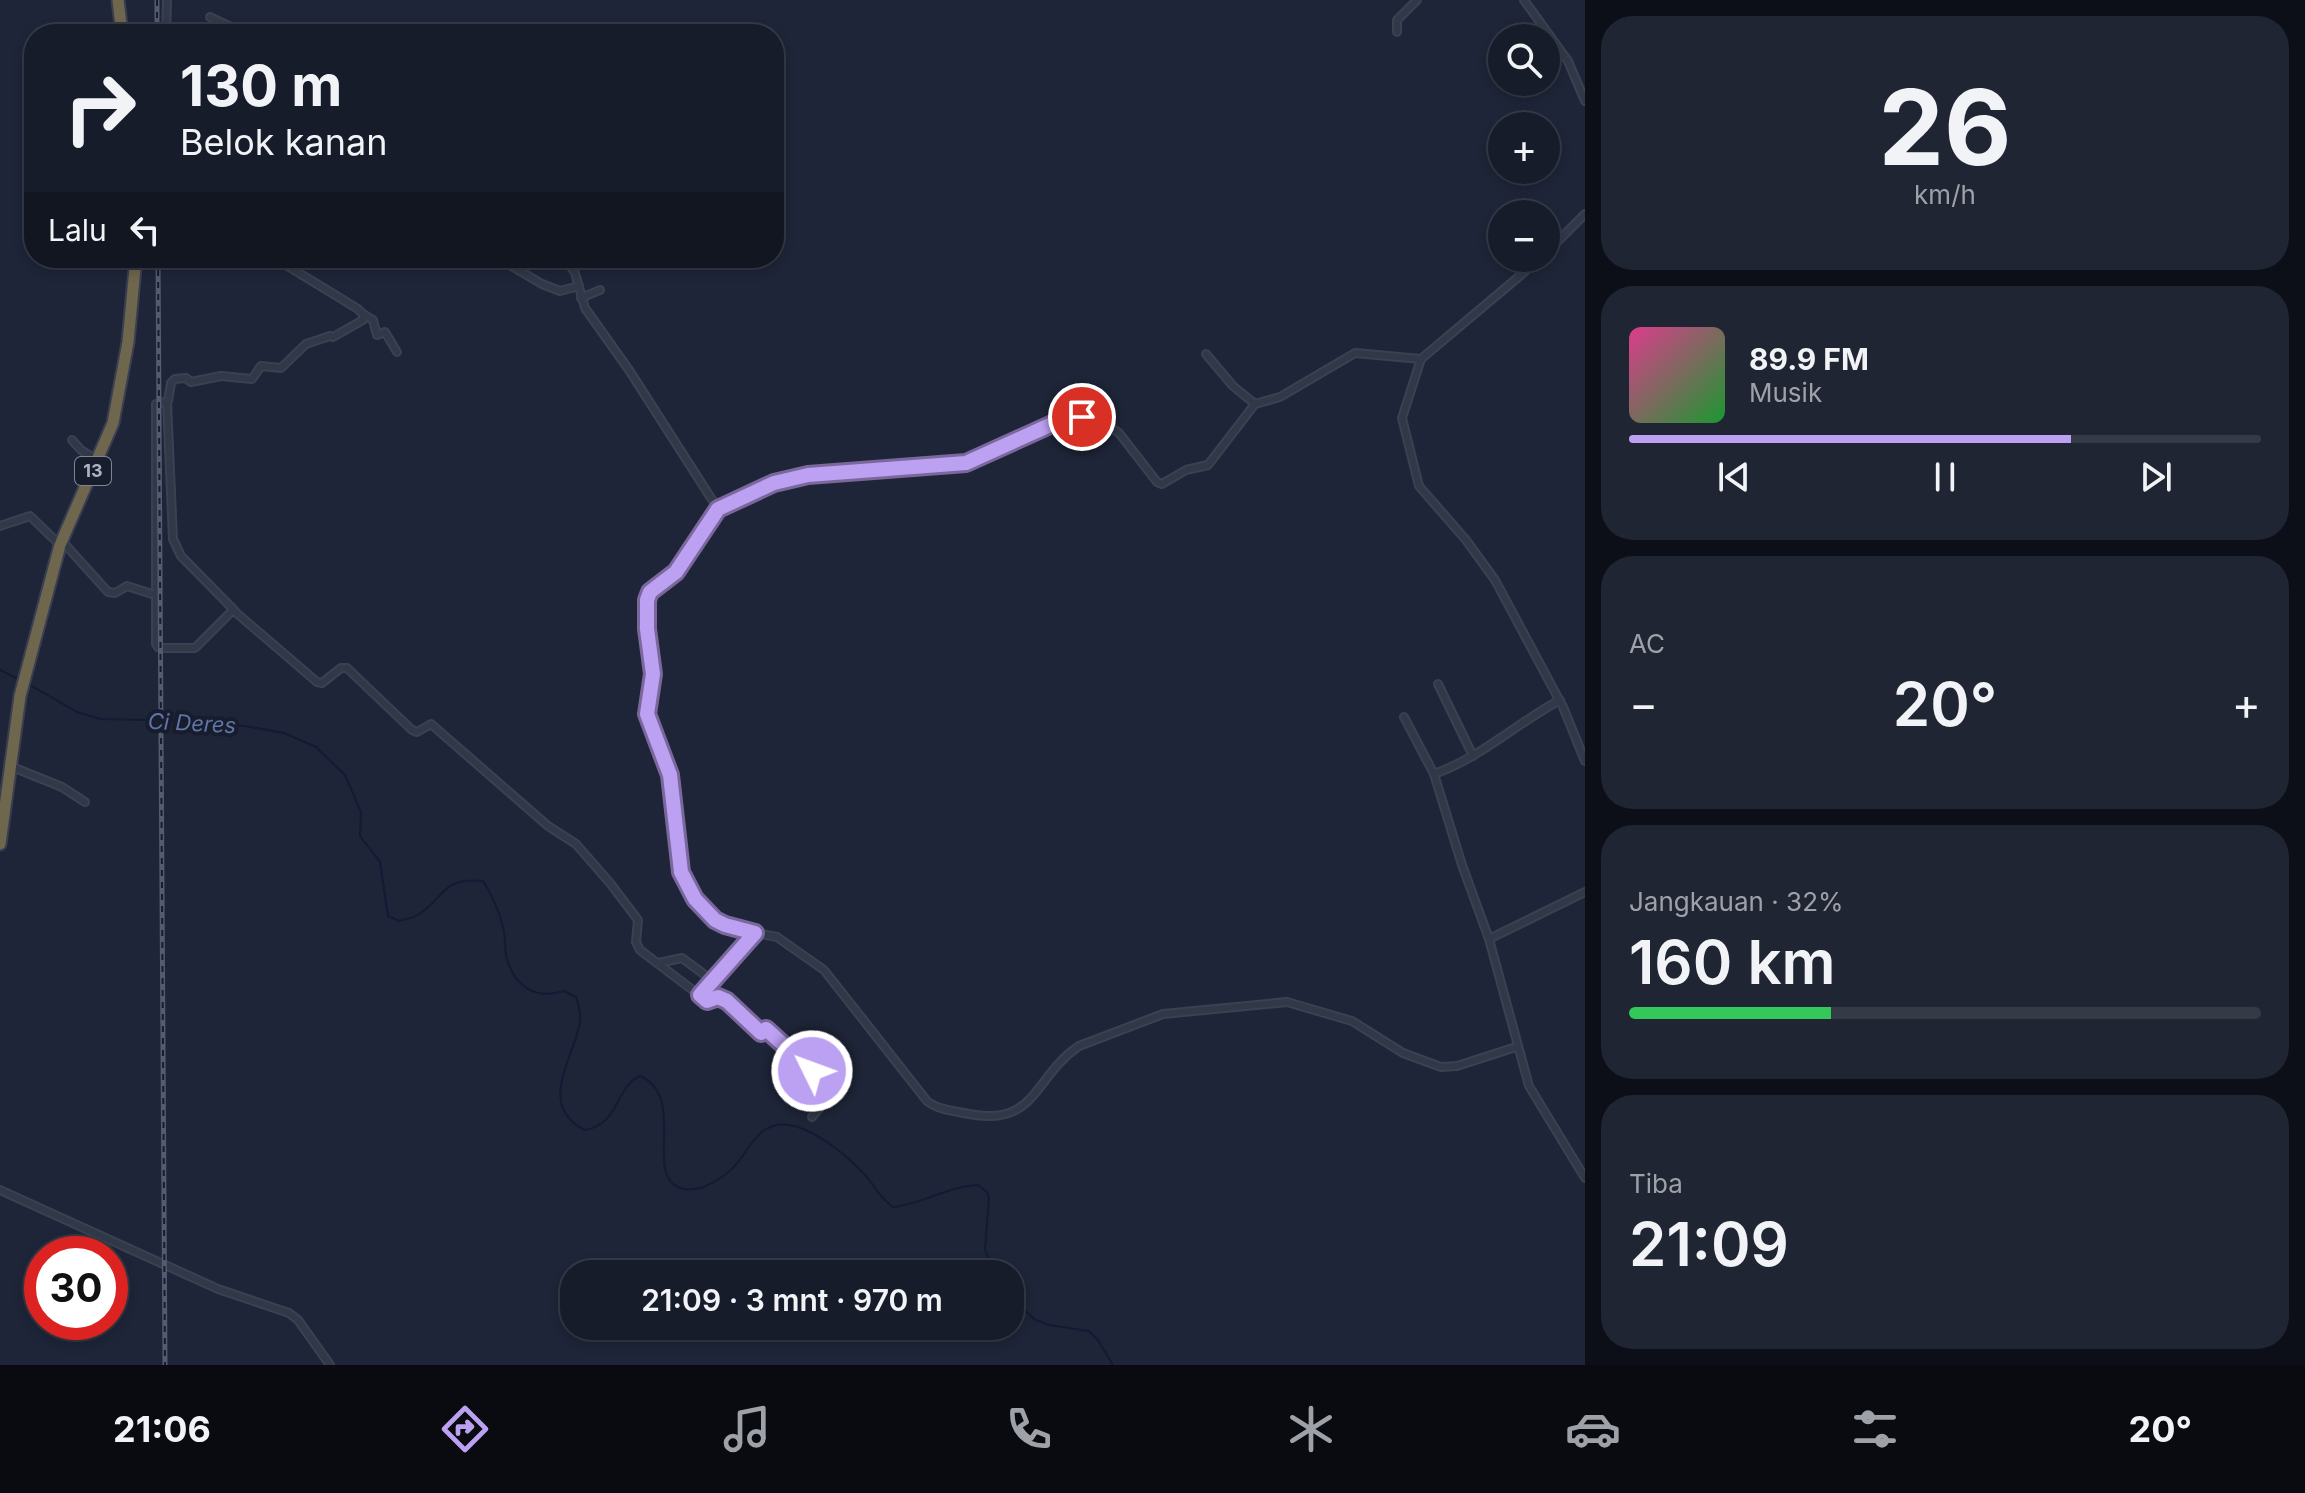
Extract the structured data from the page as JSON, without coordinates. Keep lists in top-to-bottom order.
{
  "streets": {
    "highway": ["13"]
  },
  "water": ["Ci Deres"],
  "page": {
    "tile": [
      ["26", "km/h"],
      "AC",
      ["Jangkauan · 32%", "160 km"],
      ["Tiba", "21:09"]
    ],
    "map_buttons": ["+", "−"],
    "turn": ["130 m", "Belok kanan"],
    "then": "Lalu",
    "song": ["89.9 FM", "Musik"],
    "heat": ["−", "20°", "+"],
    "limit": "30",
    "trip": "21:09 · 3 mnt · 970 m",
    "tabs": ["21:06", "20°"]
  }
}
